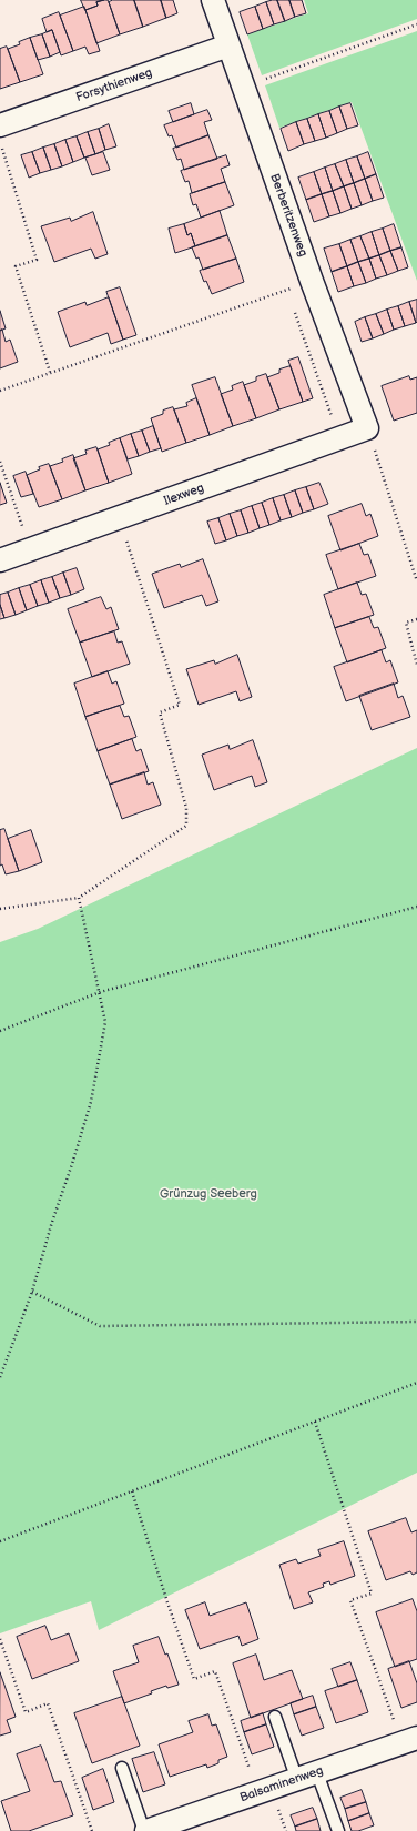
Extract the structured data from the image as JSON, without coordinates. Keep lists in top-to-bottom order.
{
  "streets": {
    "street": [
      "Forsythienweg",
      "Berberitzenweg",
      "Ilexweg",
      "Balsaminenweg"
    ]
  },
  "crossings": [
    ["Forsythienweg", "Berberitzenweg"],
    ["Berberitzenweg", "Ilexweg"]
  ],
  "parks": ["Grünzug Seeberg"]
}
